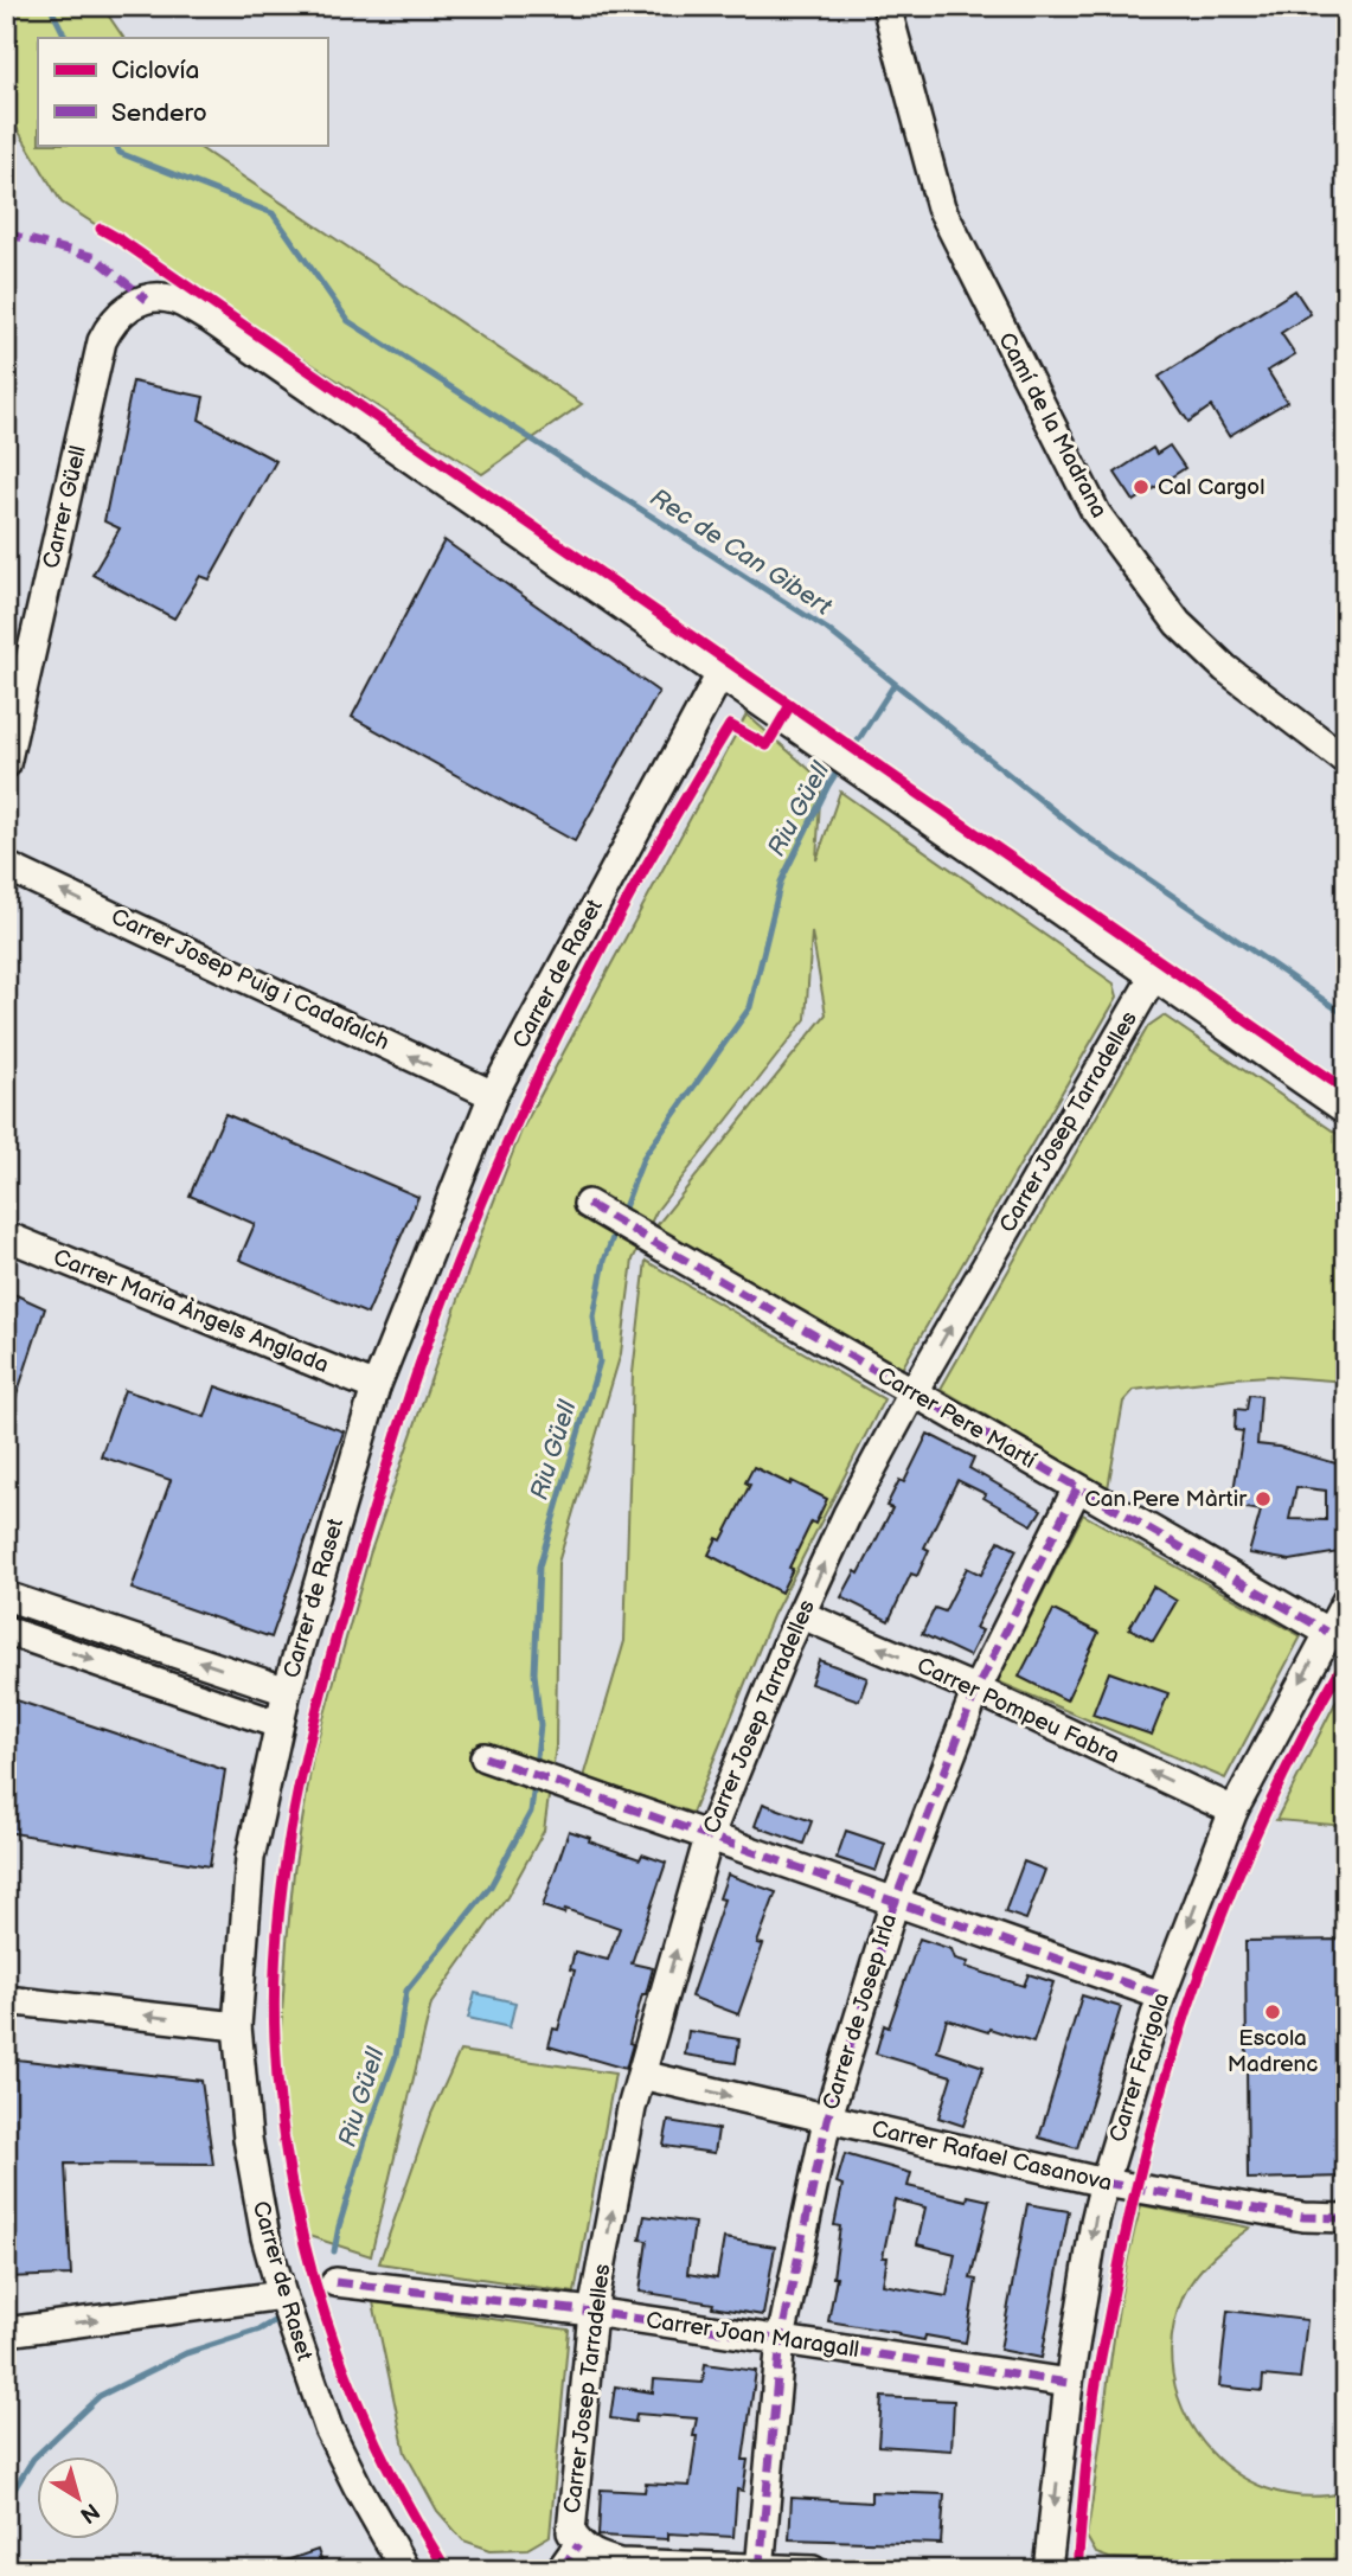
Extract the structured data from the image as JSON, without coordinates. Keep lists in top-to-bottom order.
{
  "streets": {
    "street": [
      "Camí de la Madrana",
      "Carrer Güell",
      "Carrer de Raset",
      "Carrer Josep Puig i Cadafalch",
      "Carrer Josep Tarradelles",
      "Carrer Maria Àngels Anglada",
      "Carrer Pere Martí",
      "Carrer Pompeu Fabra",
      "Carrer de Josep Irla",
      "Carrer Farigola",
      "Carrer Rafael Casanova",
      "Carrer Joan Maragall"
    ]
  },
  "crossings": [
    ["Carrer Güell", "Carrer de Raset"],
    ["Carrer de Raset", "Carrer Josep Puig i Cadafalch"],
    ["Carrer de Raset", "Carrer Maria Àngels Anglada"],
    ["Carrer Josep Tarradelles", "Carrer Pere Martí"],
    ["Carrer Josep Tarradelles", "Carrer Pompeu Fabra"],
    ["Carrer Josep Tarradelles", "Carrer Rafael Casanova"],
    ["Carrer Josep Tarradelles", "Carrer Joan Maragall"],
    ["Carrer Pere Martí", "Carrer de Josep Irla"],
    ["Carrer Pere Martí", "Carrer Farigola"],
    ["Carrer Pompeu Fabra", "Carrer de Josep Irla"],
    ["Carrer Pompeu Fabra", "Carrer Farigola"],
    ["Carrer de Josep Irla", "Carrer Rafael Casanova"],
    ["Carrer de Josep Irla", "Carrer Joan Maragall"],
    ["Carrer Farigola", "Carrer Rafael Casanova"],
    ["Carrer Farigola", "Carrer Joan Maragall"]
  ],
  "one_way": ["Carrer Josep Puig i Cadafalch", "Carrer Josep Tarradelles", "Carrer Farigola"],
  "water": ["Rec de Can Gibert", "Riu Güell"],
  "places": ["Cal Cargol", "Can Pere Màrtir", "Escola Madrenc"],
  "legend": ["Ciclovía", "Sendero"],
  "north": "bottom right"
}
